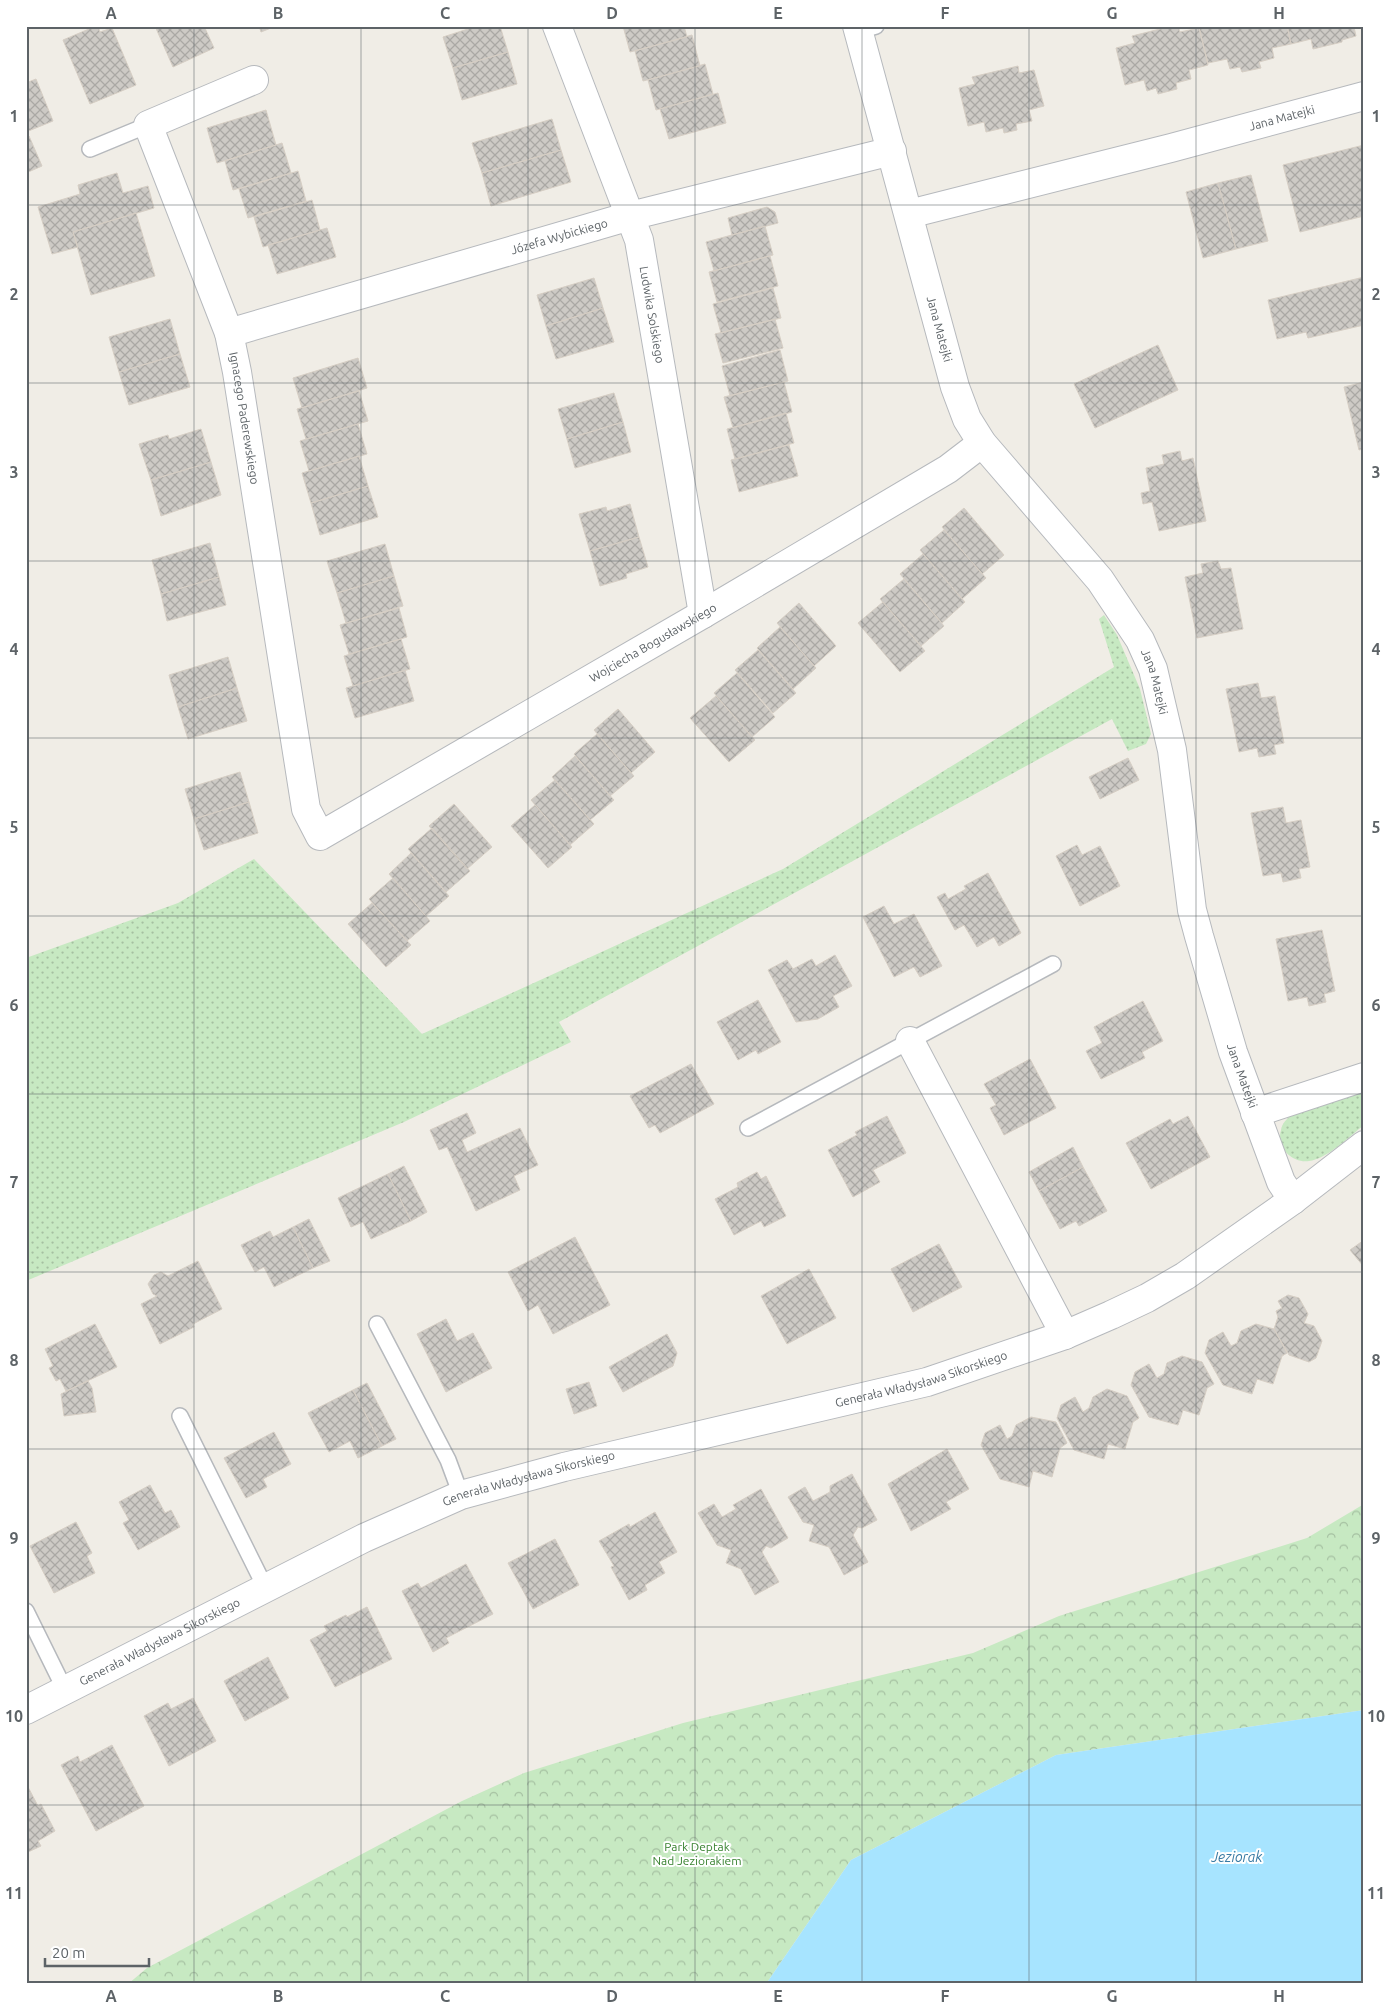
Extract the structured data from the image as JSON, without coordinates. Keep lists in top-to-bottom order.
{
  "streets": {
    "street": [
      "Jana Matejki",
      "Józefa Wybickiego",
      "Ludwika Solskiego",
      "Ignacego Paderewskiego",
      "Wojciecha Bogusławskiego",
      "Generała Władysława Sikorskiego"
    ]
  },
  "crossings": [
    ["Jana Matejki", "Józefa Wybickiego"],
    ["Jana Matejki", "Wojciecha Bogusławskiego"],
    ["Jana Matejki", "Generała Władysława Sikorskiego"],
    ["Józefa Wybickiego", "Ludwika Solskiego"],
    ["Józefa Wybickiego", "Ignacego Paderewskiego"],
    ["Ludwika Solskiego", "Wojciecha Bogusławskiego"],
    ["Ignacego Paderewskiego", "Wojciecha Bogusławskiego"]
  ],
  "water": ["Jeziorak"],
  "parks": ["Park Deptak Nad Jeziorakiem"],
  "scale_bar": "20 m",
  "grid": {
    "columns": [
      "A",
      "B",
      "C",
      "D",
      "E",
      "F",
      "G",
      "H"
    ],
    "rows": [
      "1",
      "2",
      "3",
      "4",
      "5",
      "6",
      "7",
      "8",
      "9",
      "10",
      "11"
    ]
  }
}
